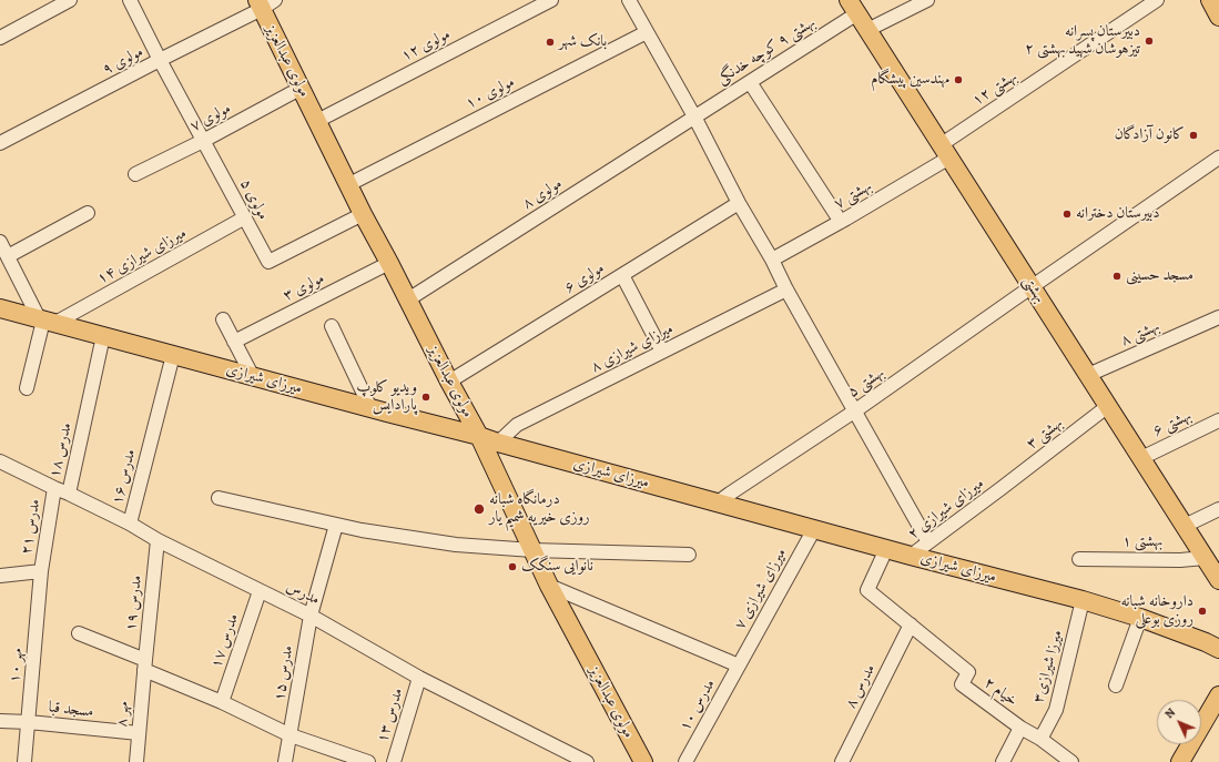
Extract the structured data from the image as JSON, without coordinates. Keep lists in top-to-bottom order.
{
  "streets": {
    "main road": ["مولوی عبدالعزیز", "بهشتی", "میرزای شیرازی"],
    "street": [
      "مولوی ۱۲",
      "بهشتی ۹ کوچه خدنگی",
      "مولوی ۹",
      "بهشتی ۱۲",
      "مولوی ۱۰",
      "مولوی ۷",
      "مولوی ۸",
      "بهشتی ۷",
      "مولوی ۵",
      "میرزای شیرازی ۱۴",
      "مولوی ۶",
      "مولوی ۳",
      "بهشتی ۸",
      "میرزای شیرازی ۸",
      "بهشتی ۵",
      "بهشتی ۶",
      "بهشتی ۳",
      "مدرس ۱۸",
      "مدرس ۱۶",
      "میرزای شیرازی ۲",
      "مدرس ۲۱",
      "بهشتی ۱",
      "میرزای شیرازی ۷",
      "مدرس",
      "مدرس ۱۹",
      "مدرس ۱۷",
      "مهر ۱۰",
      "میرزا شیرازی۳",
      "مدرس ۱۵",
      "مدرس ۸",
      "خیام ۲",
      "مدرس ۱۰",
      "مسجد قبا",
      "مهر ۸",
      "مدرس ۱۳"
    ]
  },
  "crossings": [
    ["مولوی ۱۲", "مولوی عبدالعزیز"],
    ["بهشتی ۹ کوچه خدنگی", "مولوی ۸"],
    ["بهشتی ۹ کوچه خدنگی", "بهشتی"],
    ["مولوی ۹", "مولوی عبدالعزیز"],
    ["مولوی ۹", "مولوی ۵"],
    ["مولوی عبدالعزیز", "مولوی ۱۰"],
    ["مولوی عبدالعزیز", "مولوی ۷"],
    ["مولوی عبدالعزیز", "مولوی ۸"],
    ["مولوی عبدالعزیز", "مولوی ۵"],
    ["مولوی عبدالعزیز", "مولوی ۶"],
    ["مولوی عبدالعزیز", "مولوی ۳"],
    ["مولوی عبدالعزیز", "میرزای شیرازی"],
    ["بهشتی ۱۲", "بهشتی ۷"],
    ["بهشتی ۱۲", "بهشتی"],
    ["مولوی ۷", "مولوی ۵"],
    ["بهشتی ۷", "بهشتی"],
    ["مولوی ۵", "میرزای شیرازی ۱۴"],
    ["میرزای شیرازی ۱۴", "میرزای شیرازی"],
    ["بهشتی", "بهشتی ۸"],
    ["بهشتی", "بهشتی ۵"],
    ["بهشتی", "بهشتی ۶"],
    ["بهشتی", "بهشتی ۳"],
    ["بهشتی", "بهشتی ۱"],
    ["میرزای شیرازی ۸", "میرزای شیرازی"],
    ["میرزای شیرازی", "بهشتی ۵"],
    ["میرزای شیرازی", "مدرس ۱۸"],
    ["میرزای شیرازی", "مدرس ۱۶"],
    ["میرزای شیرازی", "میرزای شیرازی ۲"],
    ["میرزای شیرازی", "میرزای شیرازی ۷"],
    ["میرزای شیرازی", "میرزا شیرازی۳"],
    ["میرزای شیرازی", "خیام ۲"],
    ["بهشتی ۳", "میرزای شیرازی ۲"],
    ["مدرس ۱۸", "مدرس"],
    ["مدرس ۱۶", "مدرس"],
    ["مدرس ۲۱", "مدرس"],
    ["مدرس ۲۱", "مهر ۱۰"],
    ["میرزای شیرازی ۷", "مدرس ۱۰"],
    ["مدرس", "مدرس ۱۹"],
    ["مدرس", "مدرس ۱۷"],
    ["مدرس", "مدرس ۱۵"],
    ["مدرس", "مدرس ۱۳"],
    ["مدرس ۱۹", "مهر ۸"],
    ["مهر ۱۰", "مسجد قبا"],
    ["میرزا شیرازی۳", "خیام ۲"],
    ["مدرس ۸", "خیام ۲"],
    ["مسجد قبا", "مهر ۸"]
  ],
  "places": [
    "دبیرستان پسرانه تیزهوشان شهید بهشتی ۲",
    "بانک شهر",
    "مهندسین پیشگام",
    "کانون آزادگان",
    "دبیرستان دخترانه",
    "مسجد حسینی",
    "ویدیو کلوپ پارادایس",
    "درمانگاه شبانه روزی خیریه شمیم یار",
    "نانوایی سنگک",
    "داروخانه شبانه روزی بوعلی"
  ],
  "north": "top left"
}
